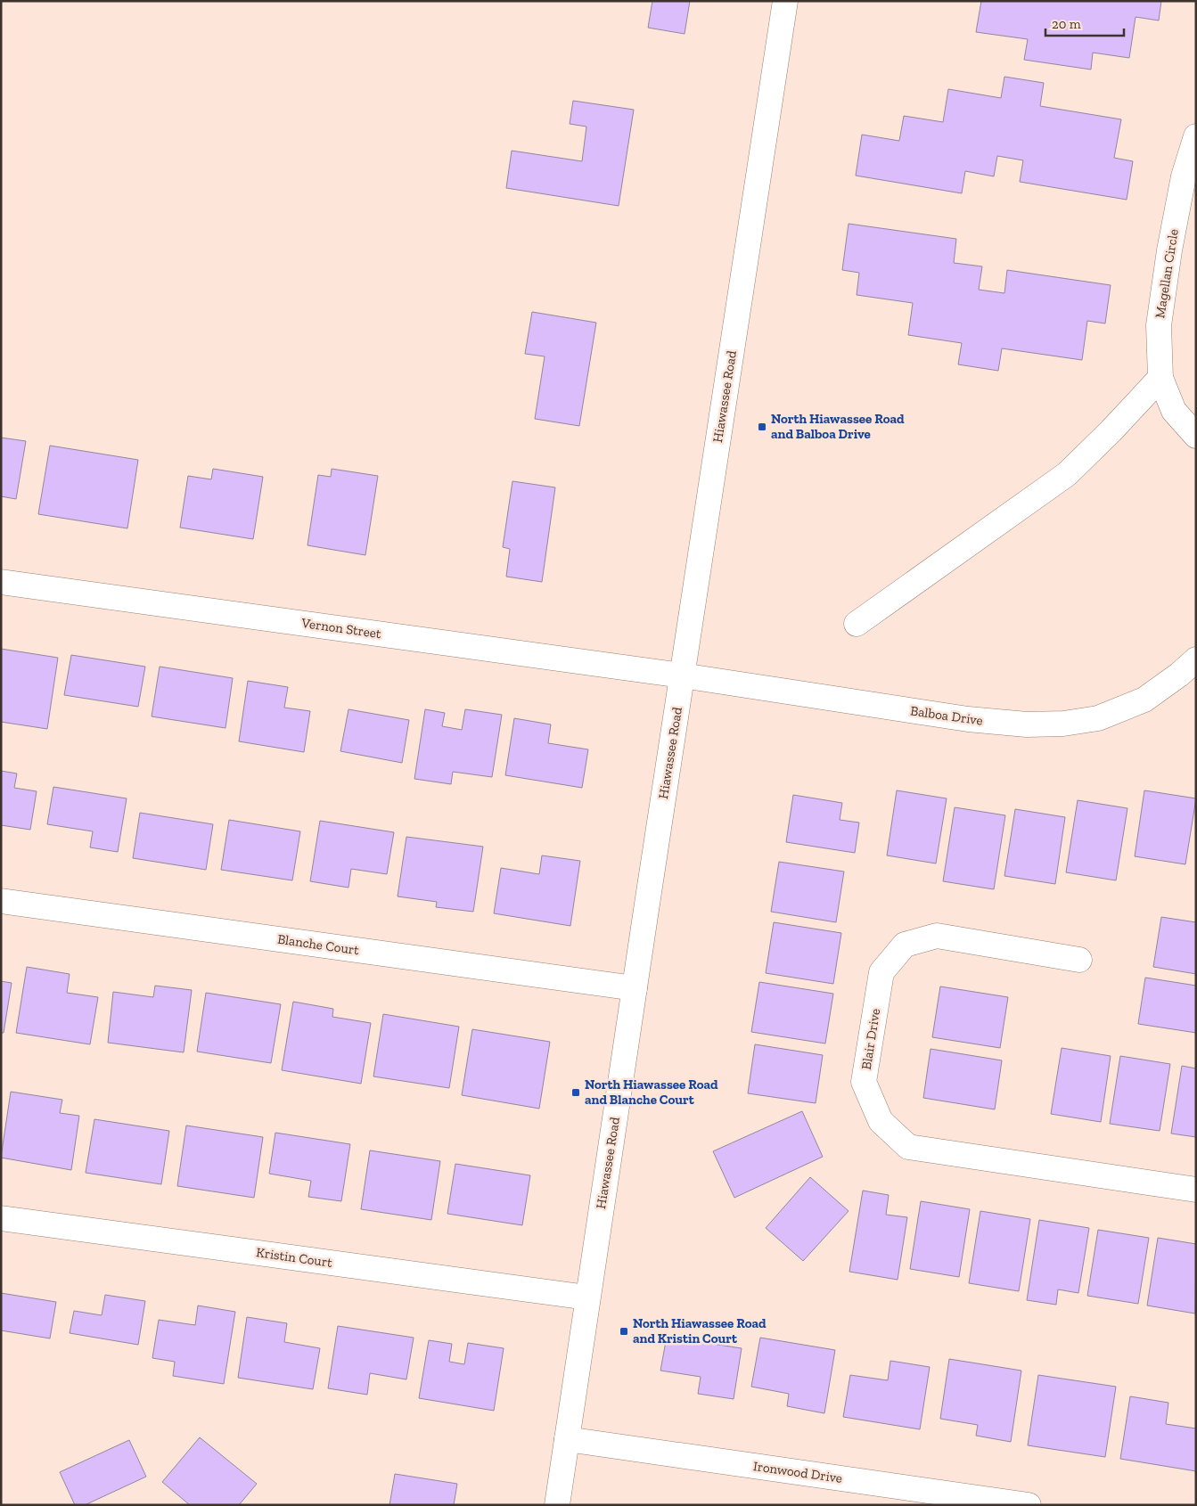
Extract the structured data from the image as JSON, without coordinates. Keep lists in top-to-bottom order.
{
  "streets": {
    "street": [
      "Magellan Circle",
      "Hiawassee Road",
      "Vernon Street",
      "Balboa Drive",
      "Blanche Court",
      "Blair Drive",
      "Kristin Court",
      "Ironwood Drive"
    ]
  },
  "crossings": [
    ["Hiawassee Road", "Vernon Street"],
    ["Hiawassee Road", "Balboa Drive"],
    ["Hiawassee Road", "Blanche Court"],
    ["Hiawassee Road", "Kristin Court"],
    ["Hiawassee Road", "Ironwood Drive"],
    ["Vernon Street", "Balboa Drive"]
  ],
  "places": {
    "transit": ["North Hiawassee Road and Balboa Drive", "North Hiawassee Road and Blanche Court", "North Hiawassee Road and Kristin Court"]
  },
  "scale_bar": "20 m"
}
